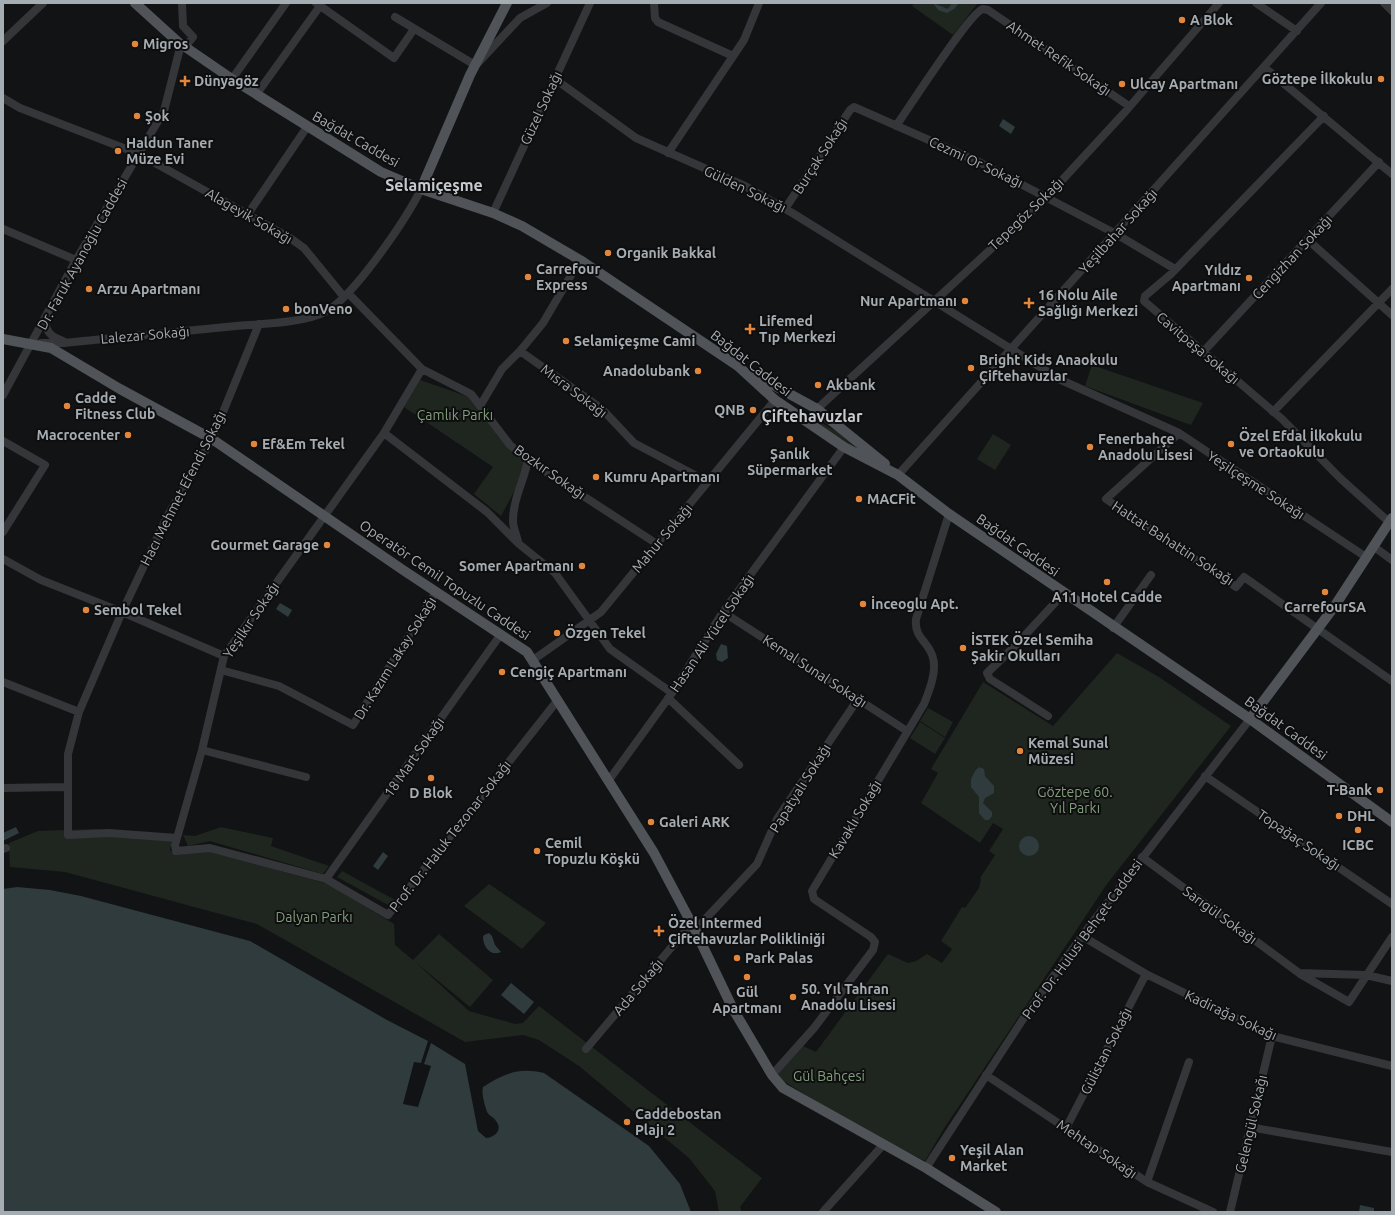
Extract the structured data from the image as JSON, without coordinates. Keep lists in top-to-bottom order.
{
  "streets": {
    "main road": ["Bağdat Caddesi", "Operatör Cemil Topuzlu Caddesi"],
    "street": [
      "Ahmet Refik Sokağı",
      "Güzel Sokağı",
      "Burçak Sokağı",
      "Cezmi Or Sokağı",
      "Gülden Sokağı",
      "Tepegöz Sokağı",
      "Alageyik Sokağı",
      "Yeşilbahar Sokağı",
      "Dr. Faruk Ayanoğlu Caddesi",
      "Cengizhan Sokağı",
      "Lalezar Sokağı",
      "Cavitpaşa sokağı",
      "Mısra Sokağı",
      "Bozkır Sokağı",
      "Yeşilçeşme Sokağı",
      "Hacı Mehmet Efendi Sokağı",
      "Mahur Sokağı",
      "Hattat Bahattin Sokağı",
      "Yeşilkır Sokağı",
      "Hasan Ali Yücel Sokağı",
      "Dr. Kazım Lakay Sokağı",
      "Kemal Sunal Sokağı",
      "18 Mart Sokağı",
      "Papatyalı Sokağı",
      "Kavaklı Sokağı",
      "Prof. Dr. Haluk Tezonar Sokağı",
      "Topağaç Sokağı",
      "Sarıgül Sokağı",
      "Prof. Dr. Hulusi Behçet Caddesi",
      "Ada Sokağı",
      "Kadirağa Sokağı",
      "Gülistan Sokağı",
      "Gelengül Sokağı",
      "Mehtap Sokağı"
    ]
  },
  "crossings": [
    ["Ahmet Refik Sokağı", "Tepegöz Sokağı"],
    ["Güzel Sokağı", "Bağdat Caddesi"],
    ["Güzel Sokağı", "Gülden Sokağı"],
    ["Bağdat Caddesi", "Yeşilbahar Sokağı"],
    ["Bağdat Caddesi", "Dr. Faruk Ayanoğlu Caddesi"],
    ["Bağdat Caddesi", "Mahur Sokağı"],
    ["Bağdat Caddesi", "Hasan Ali Yücel Sokağı"],
    ["Bağdat Caddesi", "Kavaklı Sokağı"],
    ["Bağdat Caddesi", "Prof. Dr. Hulusi Behçet Caddesi"],
    ["Burçak Sokağı", "Cezmi Or Sokağı"],
    ["Burçak Sokağı", "Gülden Sokağı"],
    ["Cezmi Or Sokağı", "Tepegöz Sokağı"],
    ["Cezmi Or Sokağı", "Yeşilbahar Sokağı"],
    ["Cezmi Or Sokağı", "Cavitpaşa sokağı"],
    ["Gülden Sokağı", "Tepegöz Sokağı"],
    ["Gülden Sokağı", "Yeşilçeşme Sokağı"],
    ["Tepegöz Sokağı", "Yeşilçeşme Sokağı"],
    ["Alageyik Sokağı", "Dr. Faruk Ayanoğlu Caddesi"],
    ["Alageyik Sokağı", "Bozkır Sokağı"],
    ["Yeşilbahar Sokağı", "Yeşilçeşme Sokağı"],
    ["Dr. Faruk Ayanoğlu Caddesi", "Lalezar Sokağı"],
    ["Dr. Faruk Ayanoğlu Caddesi", "Operatör Cemil Topuzlu Caddesi"],
    ["Cengizhan Sokağı", "Cavitpaşa sokağı"],
    ["Lalezar Sokağı", "Hacı Mehmet Efendi Sokağı"],
    ["Lalezar Sokağı", "Operatör Cemil Topuzlu Caddesi"],
    ["Mısra Sokağı", "Mahur Sokağı"],
    ["Bozkır Sokağı", "Mahur Sokağı"],
    ["Bozkır Sokağı", "Yeşilkır Sokağı"],
    ["Yeşilçeşme Sokağı", "Hattat Bahattin Sokağı"],
    ["Hacı Mehmet Efendi Sokağı", "Operatör Cemil Topuzlu Caddesi"],
    ["Hacı Mehmet Efendi Sokağı", "Yeşilkır Sokağı"],
    ["Mahur Sokağı", "Operatör Cemil Topuzlu Caddesi"],
    ["Operatör Cemil Topuzlu Caddesi", "Yeşilkır Sokağı"],
    ["Operatör Cemil Topuzlu Caddesi", "Hasan Ali Yücel Sokağı"],
    ["Operatör Cemil Topuzlu Caddesi", "Dr. Kazım Lakay Sokağı"],
    ["Operatör Cemil Topuzlu Caddesi", "18 Mart Sokağı"],
    ["Operatör Cemil Topuzlu Caddesi", "Papatyalı Sokağı"],
    ["Operatör Cemil Topuzlu Caddesi", "Kavaklı Sokağı"],
    ["Operatör Cemil Topuzlu Caddesi", "Prof. Dr. Haluk Tezonar Sokağı"],
    ["Operatör Cemil Topuzlu Caddesi", "Prof. Dr. Hulusi Behçet Caddesi"],
    ["Operatör Cemil Topuzlu Caddesi", "Ada Sokağı"],
    ["Yeşilkır Sokağı", "Dr. Kazım Lakay Sokağı"],
    ["Hasan Ali Yücel Sokağı", "Kemal Sunal Sokağı"],
    ["Kemal Sunal Sokağı", "Papatyalı Sokağı"],
    ["Kemal Sunal Sokağı", "Kavaklı Sokağı"],
    ["18 Mart Sokağı", "Prof. Dr. Haluk Tezonar Sokağı"],
    ["Papatyalı Sokağı", "Ada Sokağı"],
    ["Topağaç Sokağı", "Prof. Dr. Hulusi Behçet Caddesi"],
    ["Sarıgül Sokağı", "Prof. Dr. Hulusi Behçet Caddesi"],
    ["Prof. Dr. Hulusi Behçet Caddesi", "Kadirağa Sokağı"],
    ["Prof. Dr. Hulusi Behçet Caddesi", "Mehtap Sokağı"],
    ["Kadirağa Sokağı", "Gülistan Sokağı"],
    ["Kadirağa Sokağı", "Gelengül Sokağı"],
    ["Gülistan Sokağı", "Mehtap Sokağı"]
  ],
  "districts": ["Selamiçeşme", "Çiftehavuzlar"],
  "parks": [
    "Çamlık Parkı",
    "Göztepe 60. Yıl Parkı",
    "Dalyan Parkı",
    "Gül Bahçesi"
  ],
  "places": {
    "other": [
      "A Blok",
      "Migros",
      "Göztepe İlkokulu",
      "Ulcay Apartmanı",
      "Şok",
      "Haldun Taner Müze Evi",
      "Organik Bakkal",
      "Carrefour Express",
      "Yıldız Apartmanı",
      "Arzu Apartmanı",
      "Nur Apartmanı",
      "bonVeno",
      "Selamiçeşme Cami",
      "Bright Kids Anaokulu Çiftehavuzlar",
      "Anadolubank",
      "Akbank",
      "Cadde Fitness Club",
      "QNB",
      "Macrocenter",
      "Şanlık Süpermarket",
      "Ef&Em Tekel",
      "Özel Efdal İlkokulu ve Ortaokulu",
      "Fenerbahçe Anadolu Lisesi",
      "Kumru Apartmanı",
      "MACFit",
      "Gourmet Garage",
      "Somer Apartmanı",
      "A11 Hotel Cadde",
      "CarrefourSA",
      "İnceoglu Apt.",
      "Sembol Tekel",
      "Özgen Tekel",
      "İSTEK Özel Semiha Şakir Okulları",
      "Cengiç Apartmanı",
      "Kemal Sunal Müzesi",
      "D Blok",
      "T-Bank",
      "DHL",
      "Galeri ARK",
      "ICBC",
      "Cemil Topuzlu Köşkü",
      "Park Palas",
      "Gül Apartmanı",
      "50. Yıl Tahran Anadolu Lisesi",
      "Caddebostan Plajı 2",
      "Yeşil Alan Market"
    ],
    "health": [
      "Dünyagöz",
      "16 Nolu Aile Sağlığı Merkezi",
      "Lifemed Tıp Merkezi",
      "Özel Intermed Çiftehavuzlar Polikliniği"
    ]
  }
}
